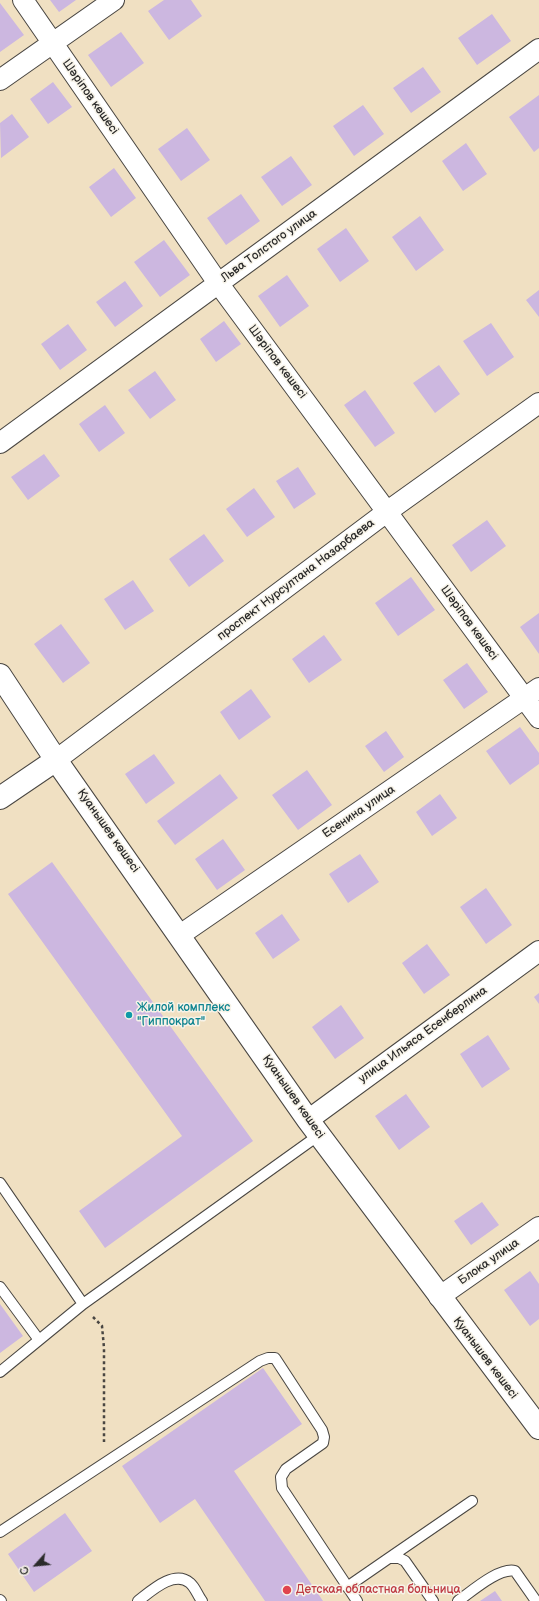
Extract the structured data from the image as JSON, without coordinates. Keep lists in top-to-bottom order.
{
  "streets": {
    "street": [
      "Шәріпов көшесі",
      "Льва Толстого улица",
      "проспект Нурсултана Назарбаева",
      "Есенина улица",
      "Қуанышев көшесі",
      "улица Ильяса Есенберлина",
      "Блока улица"
    ]
  },
  "crossings": [
    ["Шәріпов көшесі", "Льва Толстого улица"],
    ["Шәріпов көшесі", "проспект Нурсултана Назарбаева"],
    ["Шәріпов көшесі", "Есенина улица"],
    ["проспект Нурсултана Назарбаева", "Қуанышев көшесі"],
    ["Есенина улица", "Қуанышев көшесі"],
    ["Қуанышев көшесі", "улица Ильяса Есенберлина"],
    ["Қуанышев көшесі", "Блока улица"]
  ],
  "places": ["Жилой комплекс \"Гиппократ\"", "Детская областная больница"],
  "north": "bottom left"
}
